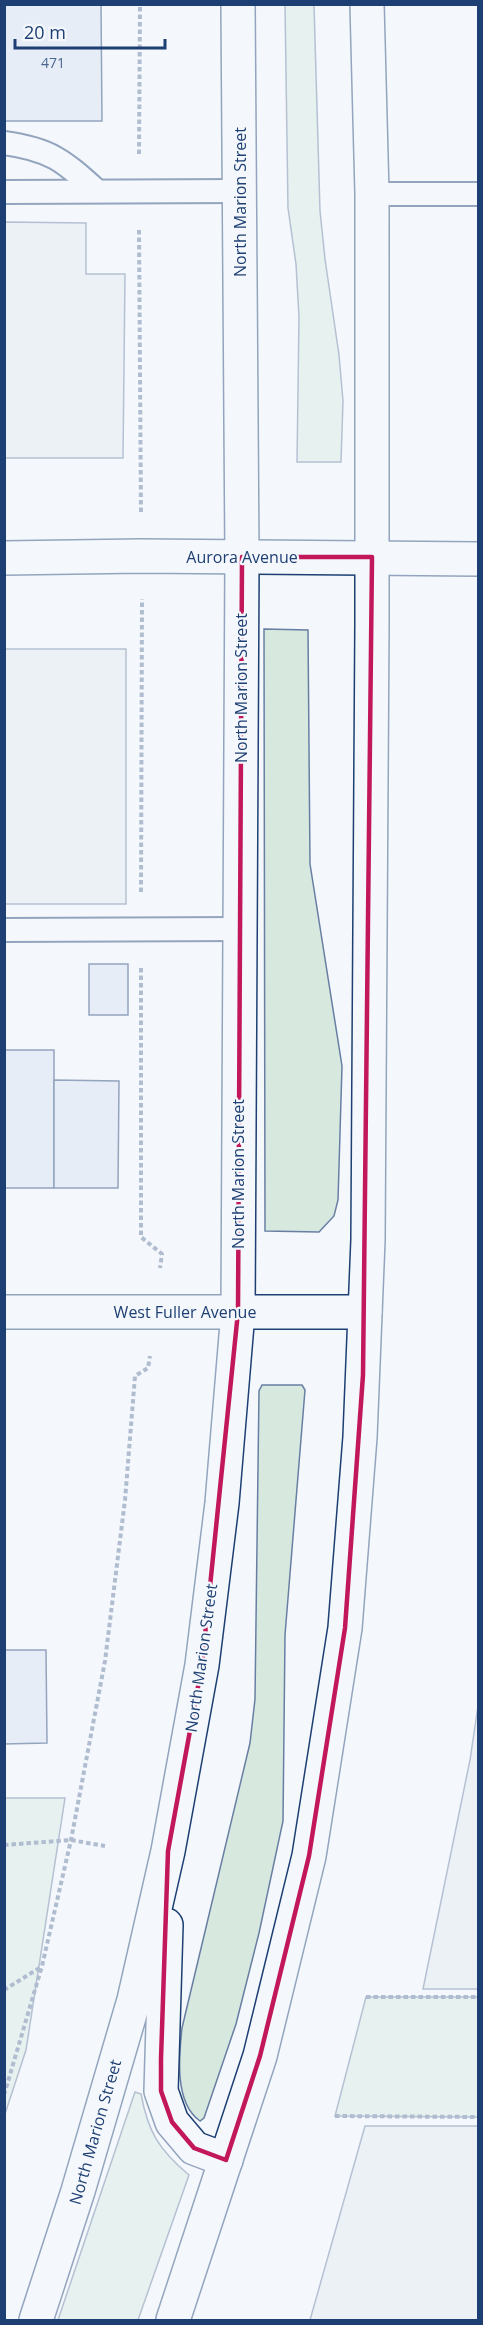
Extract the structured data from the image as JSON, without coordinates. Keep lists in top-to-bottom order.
{
  "streets": {
    "main road": ["North Marion Street", "Aurora Avenue", "West Fuller Avenue"]
  },
  "crossings": [
    ["North Marion Street", "Aurora Avenue"],
    ["North Marion Street", "West Fuller Avenue"]
  ],
  "house_numbers": ["471"],
  "scale_bar": "20 m"
}
